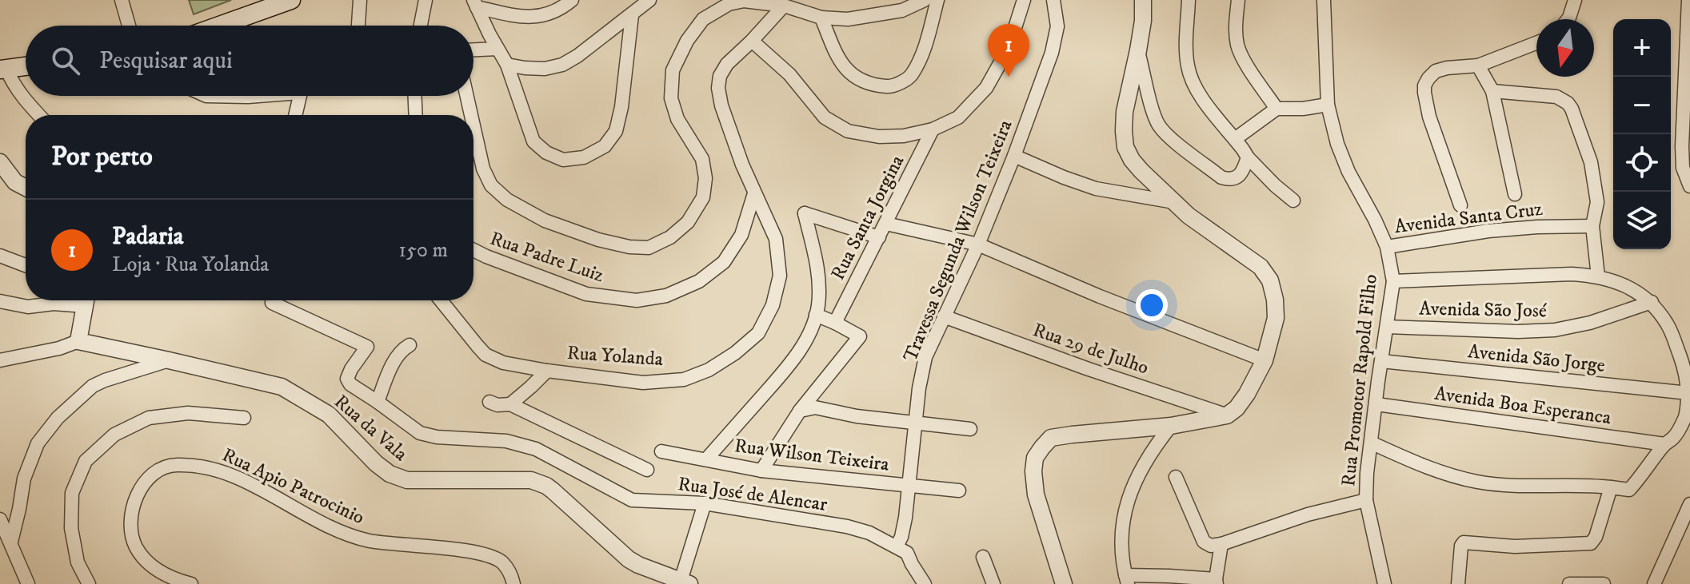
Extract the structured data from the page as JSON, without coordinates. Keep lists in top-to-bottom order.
{
  "streets": {
    "street": [
      "Rua Santa Jorgina",
      "Avenida Santa Cruz",
      "Travessa Segunda Wilson Teixeira",
      "Rua Padre Luiz",
      "Avenida São José",
      "Rua 29 de Julho",
      "Rua Yolanda",
      "Avenida São Jorge",
      "Rua Promotor Rapold Filho",
      "Avenida Boa Esperanca",
      "Rua da Vala",
      "Rua Wilson Teixeira",
      "Rua Apio Patrocinio",
      "Rua José de Alencar"
    ]
  },
  "crossings": [
    ["Avenida Santa Cruz", "Rua Promotor Rapold Filho"],
    ["Travessa Segunda Wilson Teixeira", "Rua 29 de Julho"],
    ["Travessa Segunda Wilson Teixeira", "Rua Wilson Teixeira"],
    ["Travessa Segunda Wilson Teixeira", "Rua José de Alencar"],
    ["Rua Padre Luiz", "Rua Yolanda"],
    ["Avenida São José", "Rua Promotor Rapold Filho"],
    ["Avenida São Jorge", "Rua Promotor Rapold Filho"],
    ["Rua Promotor Rapold Filho", "Avenida Boa Esperanca"]
  ],
  "north": "bottom",
  "page": {
    "map_buttons": ["+", "−"],
    "pins": "1",
    "search": "Pesquisar aqui",
    "heading": "Por perto",
    "list": [
      {
        "mark": "1",
        "name": "Padaria",
        "note": "Loja · Rua Yolanda",
        "value": "150 m"
      }
    ]
  }
}
